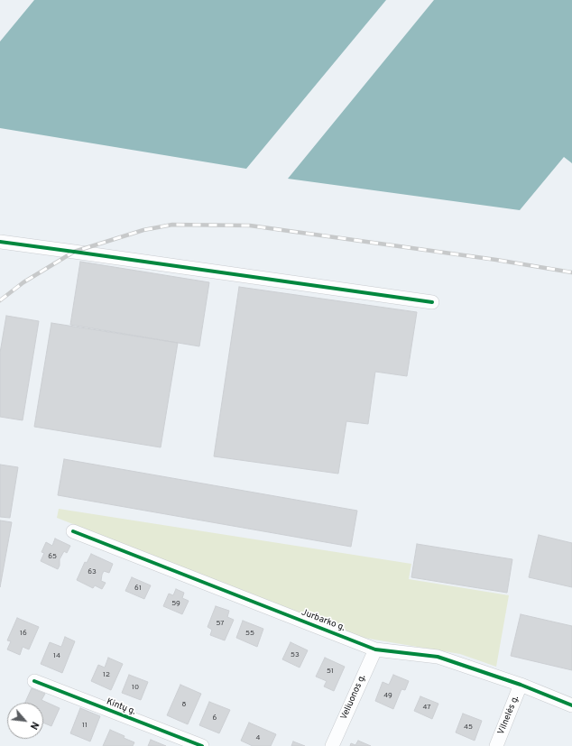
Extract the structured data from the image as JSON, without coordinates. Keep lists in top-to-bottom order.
{
  "streets": {
    "street": [
      "Jurbarko g.",
      "Veliuonos g.",
      "Kintų g.",
      "Vilnelės g."
    ]
  },
  "crossings": [
    ["Jurbarko g.", "Veliuonos g."],
    ["Jurbarko g.", "Vilnelės g."]
  ],
  "house_numbers": [
    "65",
    "63",
    "61",
    "59",
    "57",
    "16",
    "55",
    "53",
    "14",
    "51",
    "12",
    "10",
    "49",
    "8",
    "47",
    "6",
    "11",
    "45",
    "4"
  ],
  "north": "bottom right"
}
